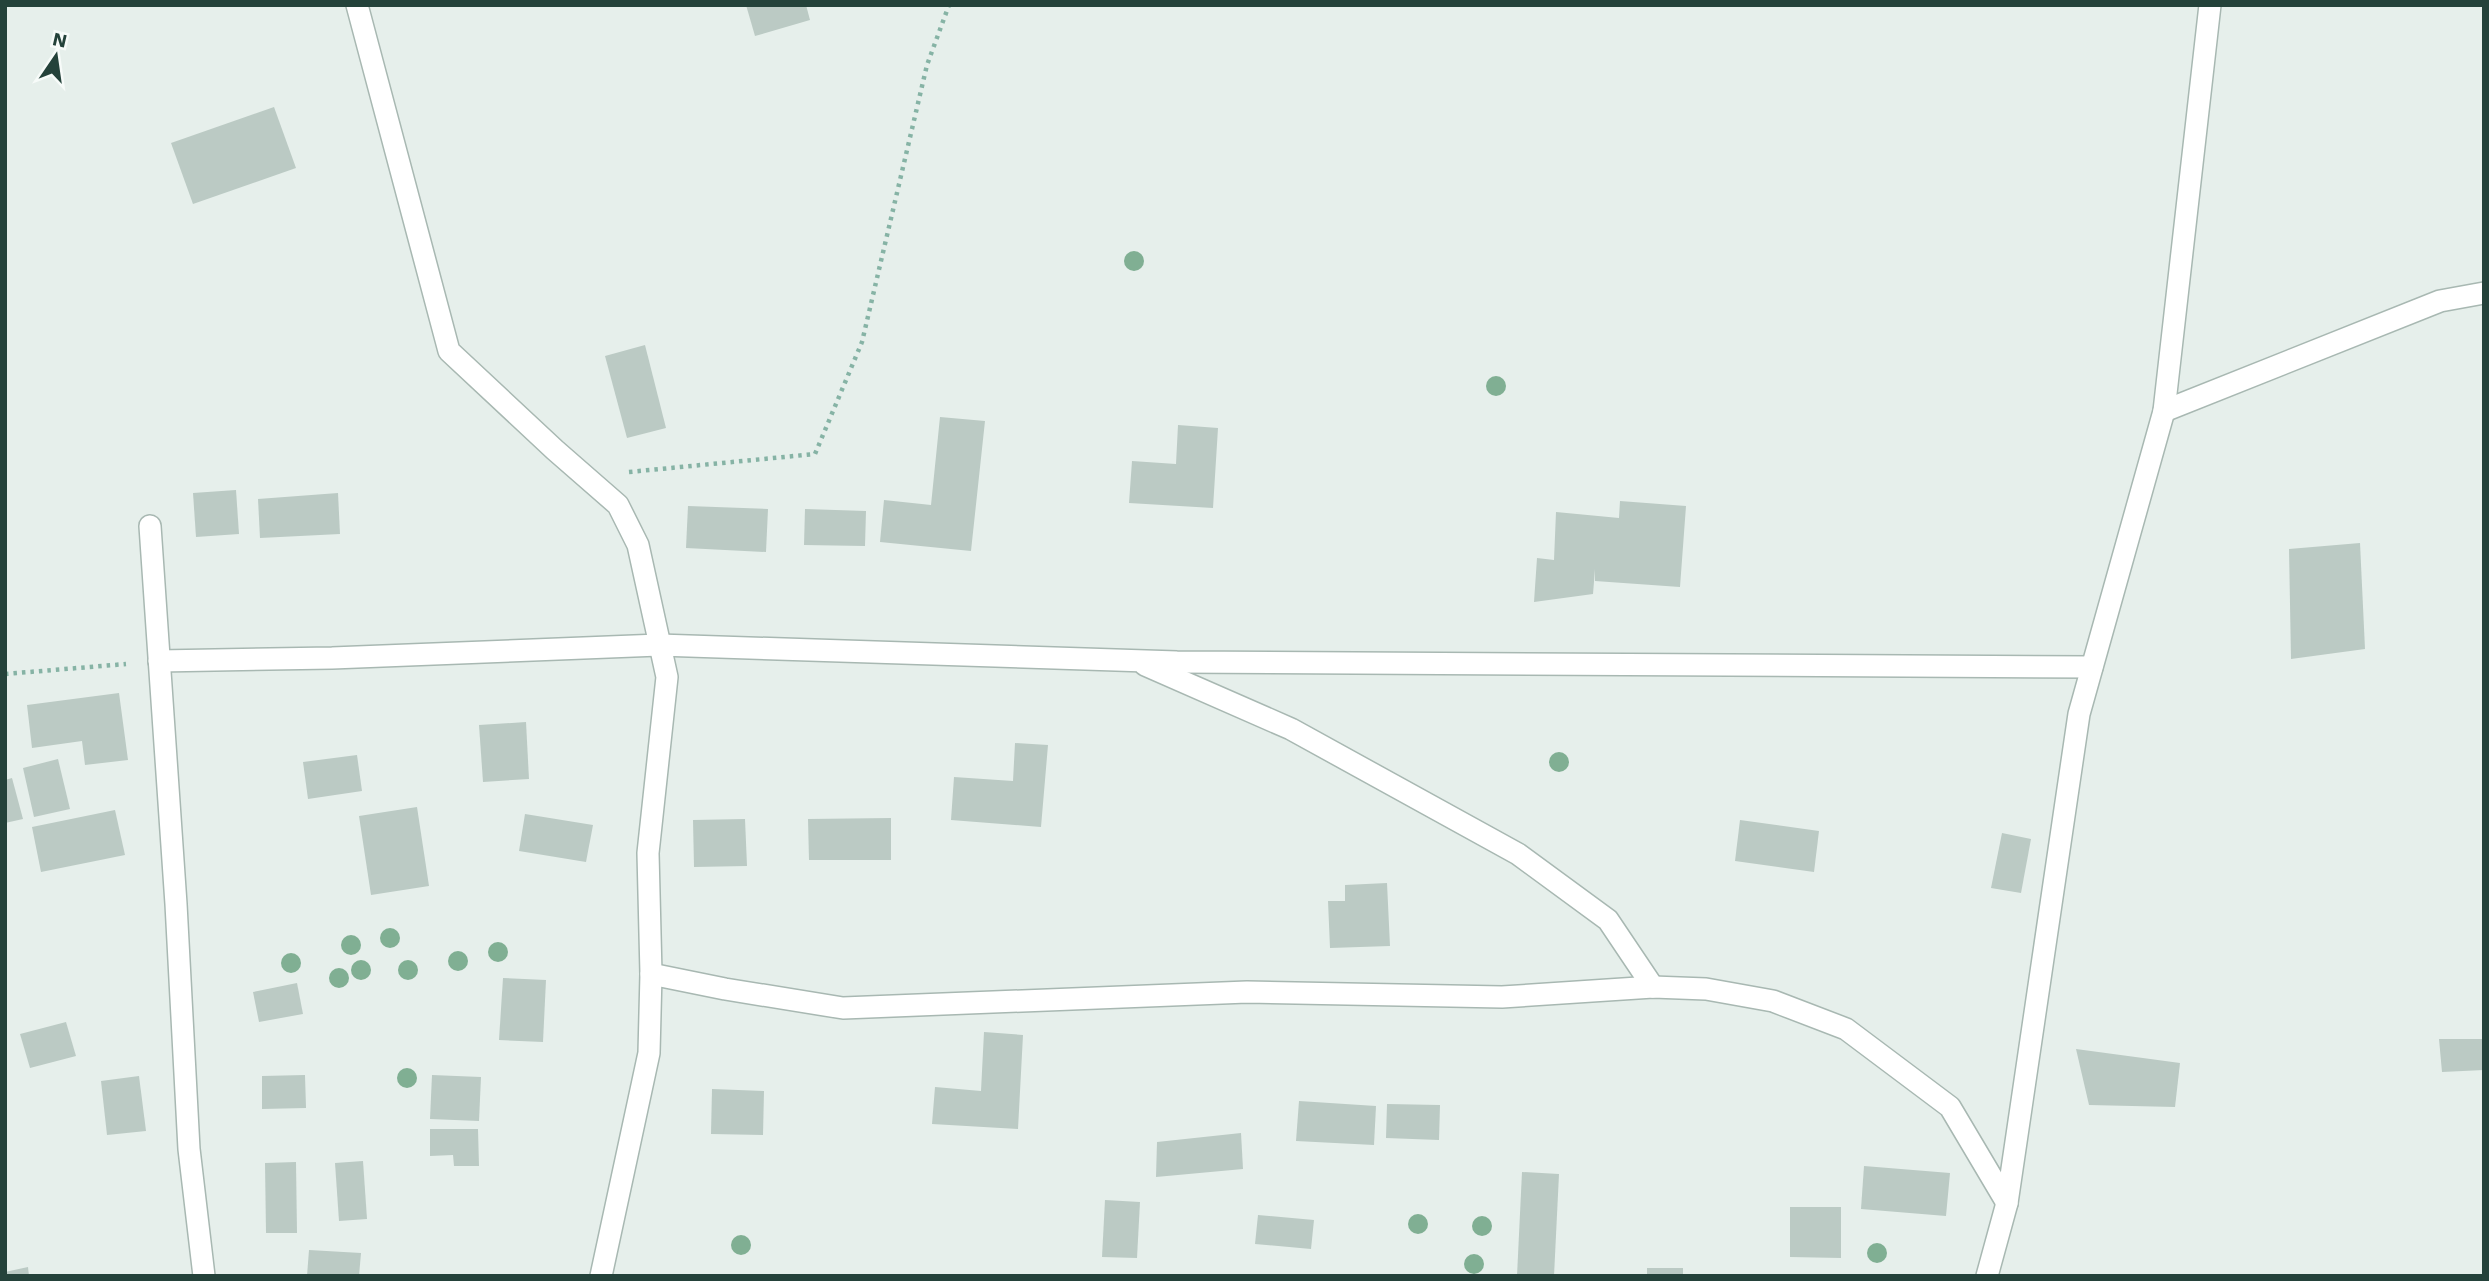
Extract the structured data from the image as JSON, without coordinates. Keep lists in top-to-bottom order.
{
  "north": "top"
}
